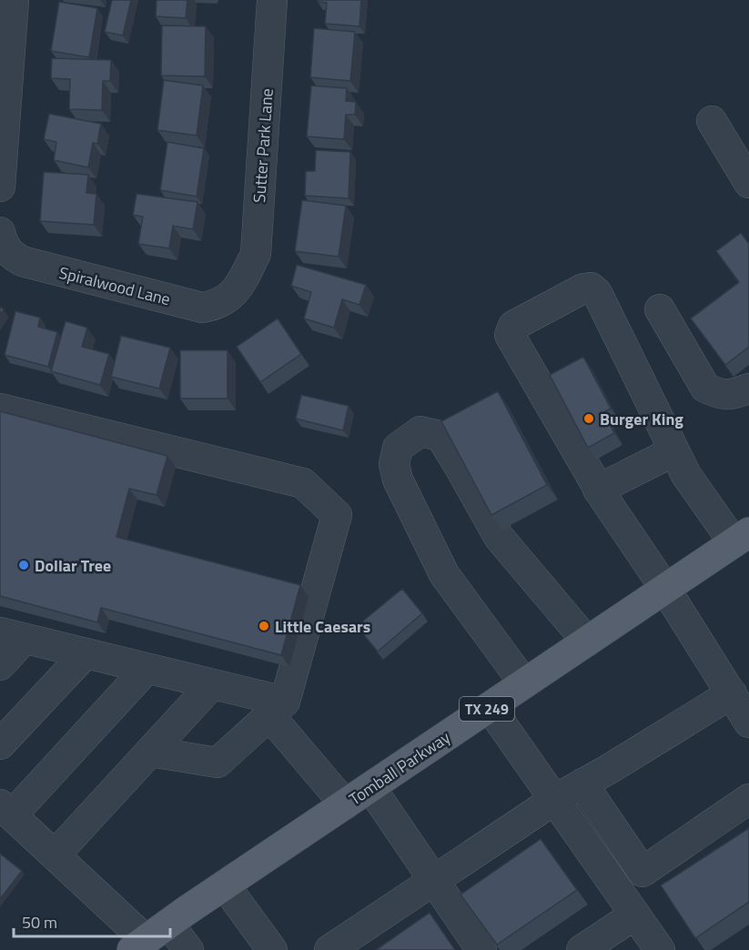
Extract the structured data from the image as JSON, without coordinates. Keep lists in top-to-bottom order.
{
  "streets": {
    "main road": ["TX 249", "Tomball Parkway"],
    "street": ["Sutter Park Lane", "Spiralwood Lane"]
  },
  "crossings": [
    ["Sutter Park Lane", "Spiralwood Lane"]
  ],
  "places": ["Burger King", "Dollar Tree", "Little Caesars"],
  "scale_bar": "50 m"
}
